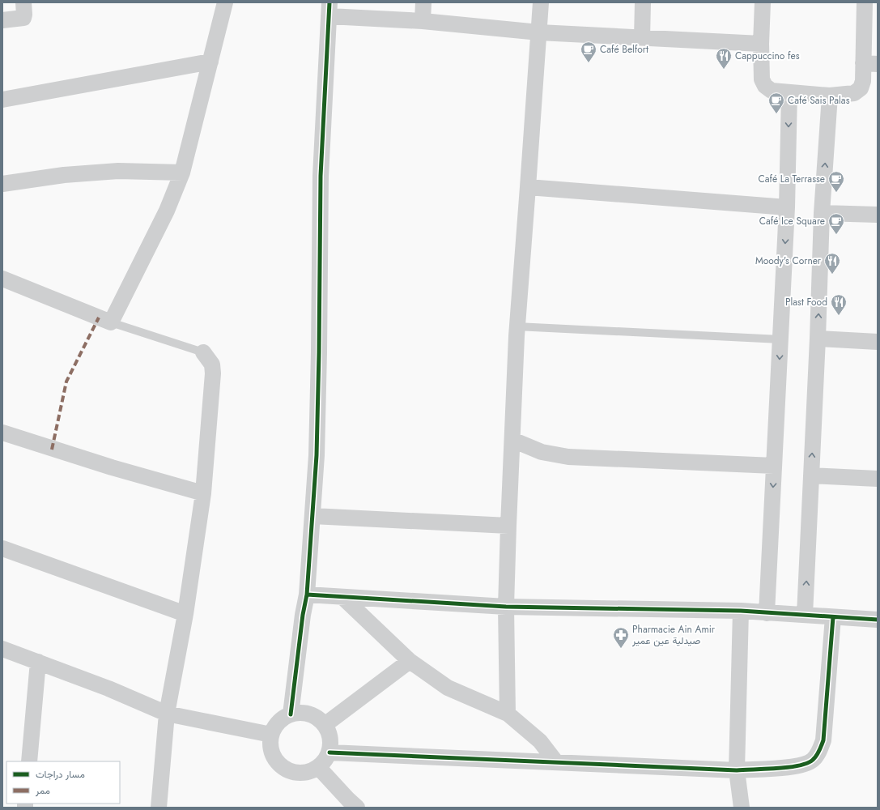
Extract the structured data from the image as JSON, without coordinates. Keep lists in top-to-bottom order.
{
  "places": {
    "cafe": [
      "Café Belfort",
      "Café Sais Palas",
      "Café La Terrasse",
      "Café Ice Square"
    ],
    "restaurant": ["Cappuccino fes", "Moody's Corner", "Plast Food"],
    "pharmacy": ["Pharmacie Ain Amir صيدلية عين عمير"]
  },
  "legend": ["مسار دراجات", "ممر"]
}
